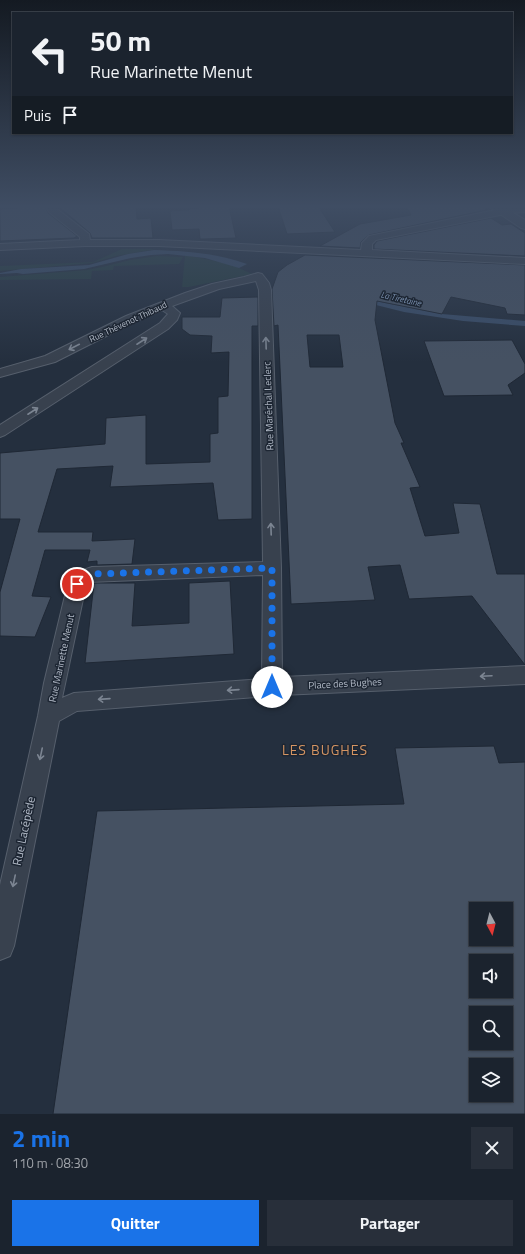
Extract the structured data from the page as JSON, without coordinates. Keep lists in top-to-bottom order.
{
  "streets": {
    "street": [
      "Rue Thévenot Thibaud",
      "Rue Maréchal Leclerc",
      "Rue Marinette Menut",
      "Place des Bughes",
      "Rue Lacépède"
    ]
  },
  "crossings": [
    ["Rue Thévenot Thibaud", "Rue Maréchal Leclerc"],
    ["Rue Maréchal Leclerc", "Rue Marinette Menut"],
    ["Rue Maréchal Leclerc", "Place des Bughes"],
    ["Rue Marinette Menut", "Place des Bughes"],
    ["Rue Marinette Menut", "Rue Lacépède"],
    ["Place des Bughes", "Rue Lacépède"]
  ],
  "one_way": [
    "Rue Thévenot Thibaud",
    "Rue Maréchal Leclerc",
    "Place des Bughes",
    "Rue Lacépède"
  ],
  "districts": ["LES BUGHES"],
  "water": ["La Tiretaine"],
  "north": "bottom",
  "page": {
    "turn": ["50 m", "Rue Marinette Menut"],
    "then": "Puis",
    "heading": ["2 min", "110 m · 08:30"],
    "buttons": ["Quitter", "Partager"]
  }
}
